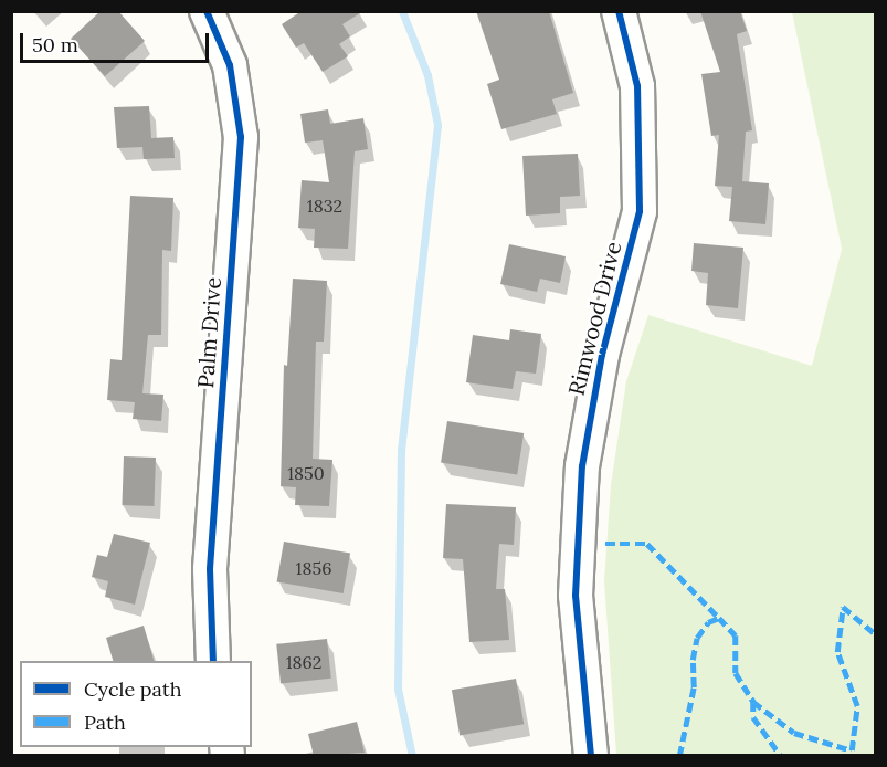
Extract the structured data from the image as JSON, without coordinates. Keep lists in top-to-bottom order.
{
  "streets": {
    "street": ["Rimwood Drive", "Palm Drive"]
  },
  "house_numbers": [
    "1832",
    "1850",
    "1856",
    "1862"
  ],
  "legend": ["Cycle path", "Path"],
  "scale_bar": "50 m"
}
